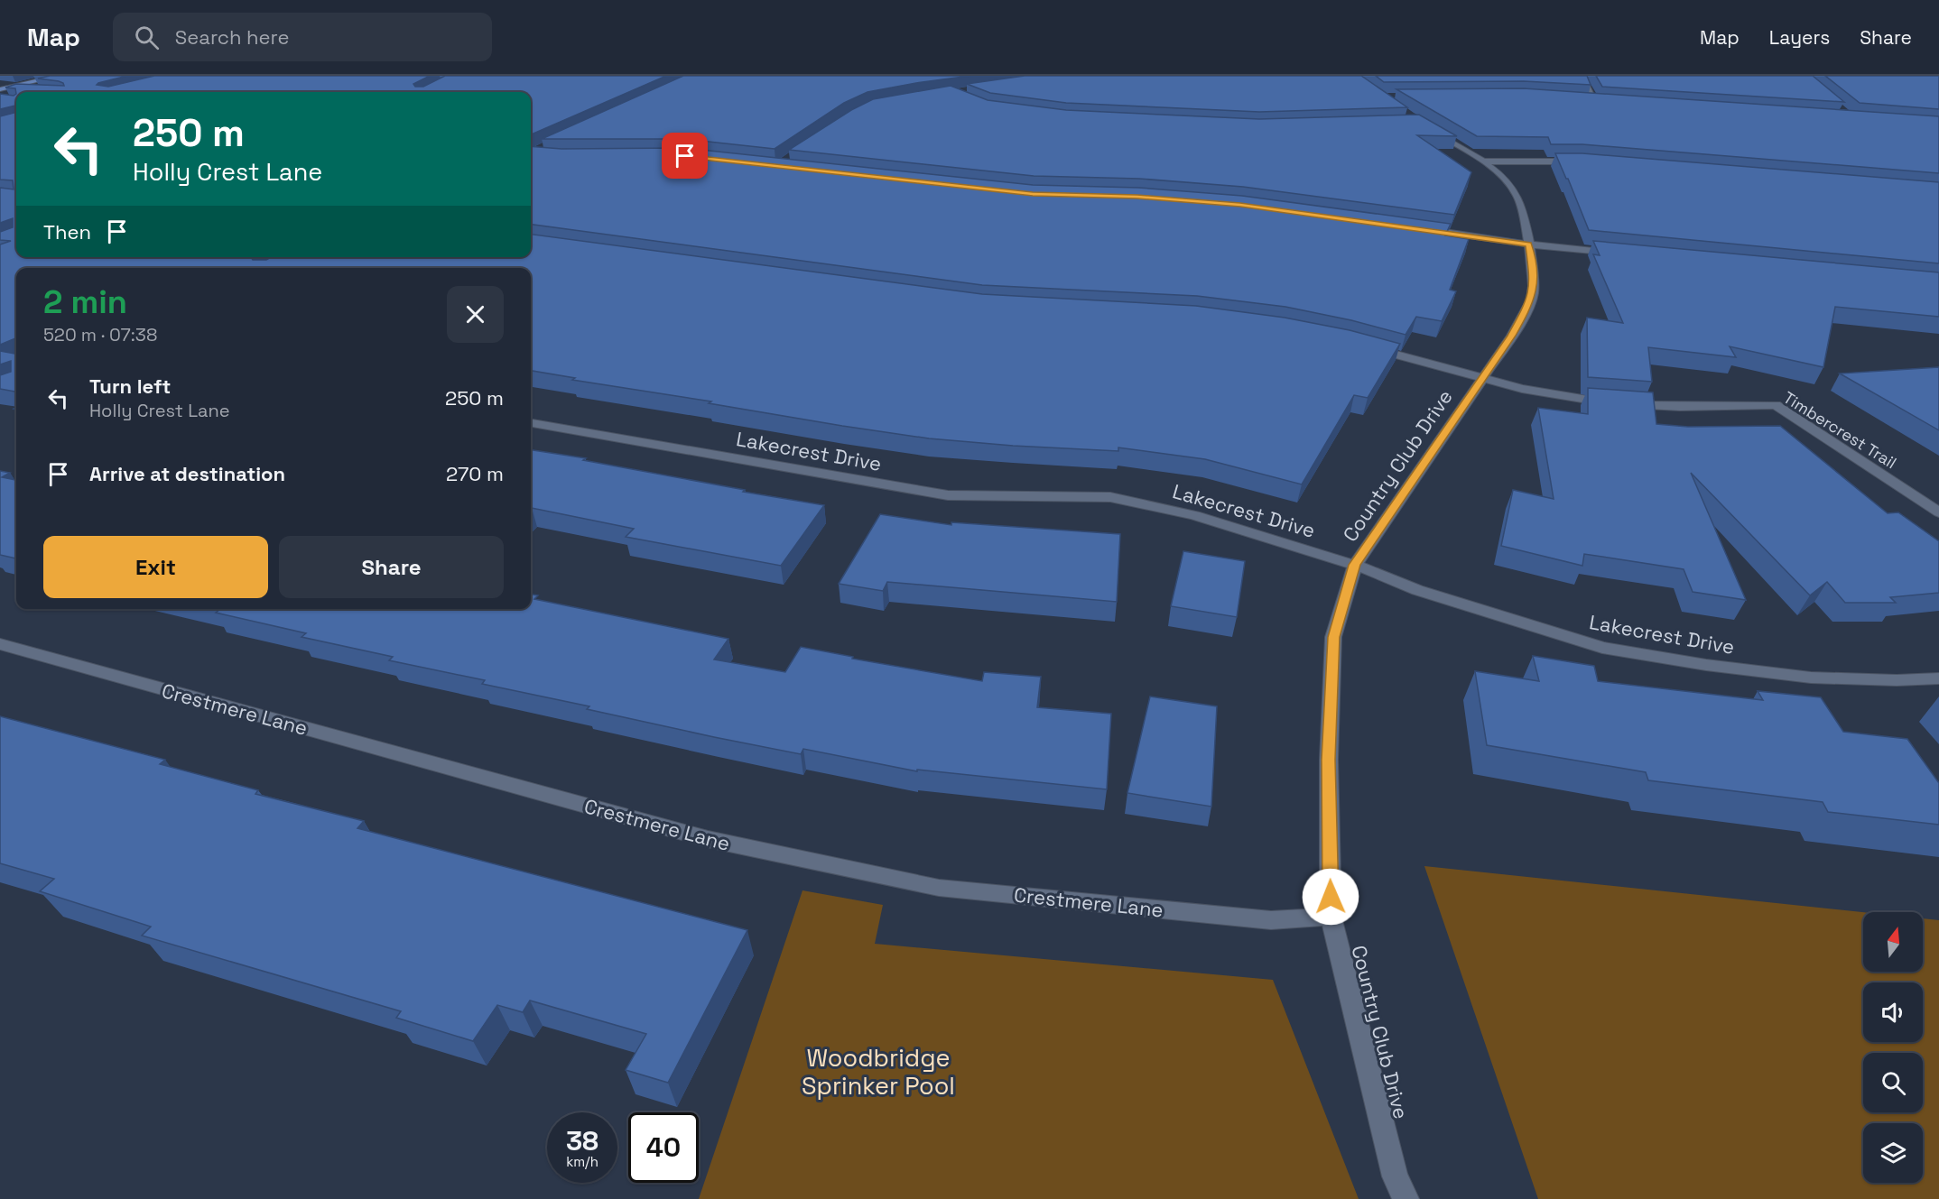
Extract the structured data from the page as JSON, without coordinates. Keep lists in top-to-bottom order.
{
  "streets": {
    "street": [
      "Timbercrest Trail",
      "Lakecrest Drive",
      "Country Club Drive",
      "Crestmere Lane"
    ]
  },
  "crossings": [
    ["Timbercrest Trail", "Country Club Drive"],
    ["Lakecrest Drive", "Country Club Drive"],
    ["Country Club Drive", "Crestmere Lane"]
  ],
  "parks": ["Woodbridge Sprinker Pool"],
  "north": "top",
  "page": {
    "header": "Map",
    "search": "Search here",
    "nav": ["Map", "Layers", "Share"],
    "turn": ["250 m", "Holly Crest Lane"],
    "then": "Then",
    "heading": ["2 min", "520 m · 07:38"],
    "list": [
      {
        "name": "Turn left",
        "note": "Holly Crest Lane",
        "value": "250 m"
      },
      {
        "name": "Arrive at destination",
        "value": "270 m"
      }
    ],
    "buttons": ["Exit", "Share"],
    "speed": "38 km/h",
    "limit": "40"
  }
}
